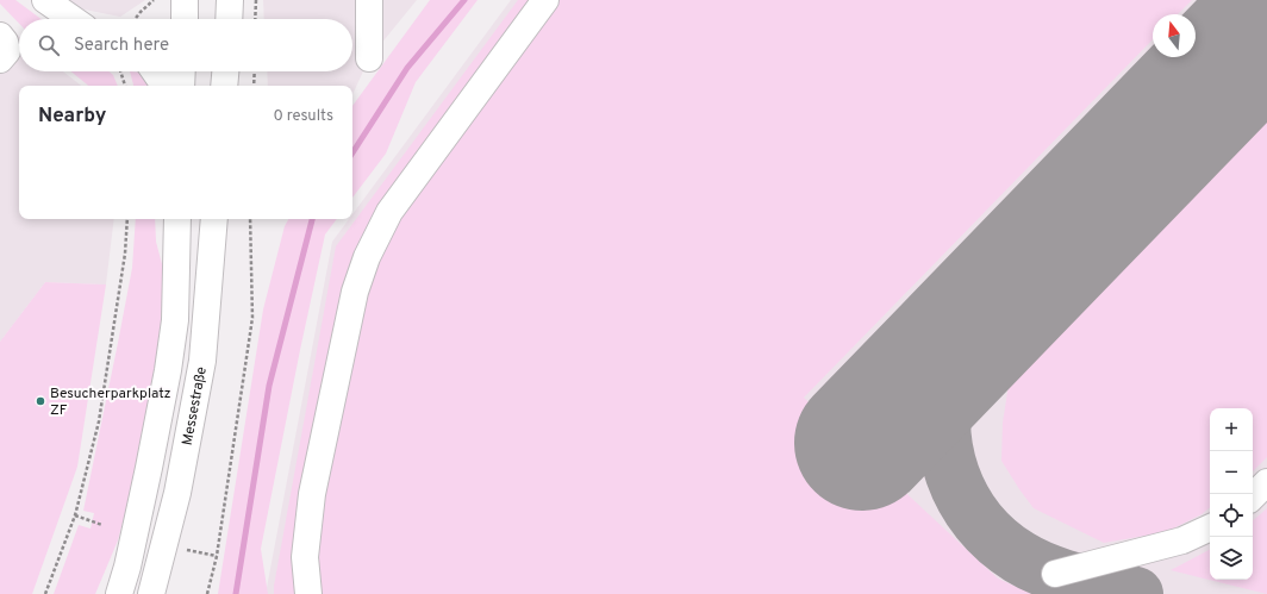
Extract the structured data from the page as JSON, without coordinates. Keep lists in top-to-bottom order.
{
  "streets": {
    "street": ["Messestraße"]
  },
  "places": ["Besucherparkplatz ZF"],
  "north": "top",
  "page": {
    "search": "Search here",
    "heading": ["Nearby", "0 results"],
    "map_buttons": ["+", "−"]
  }
}
